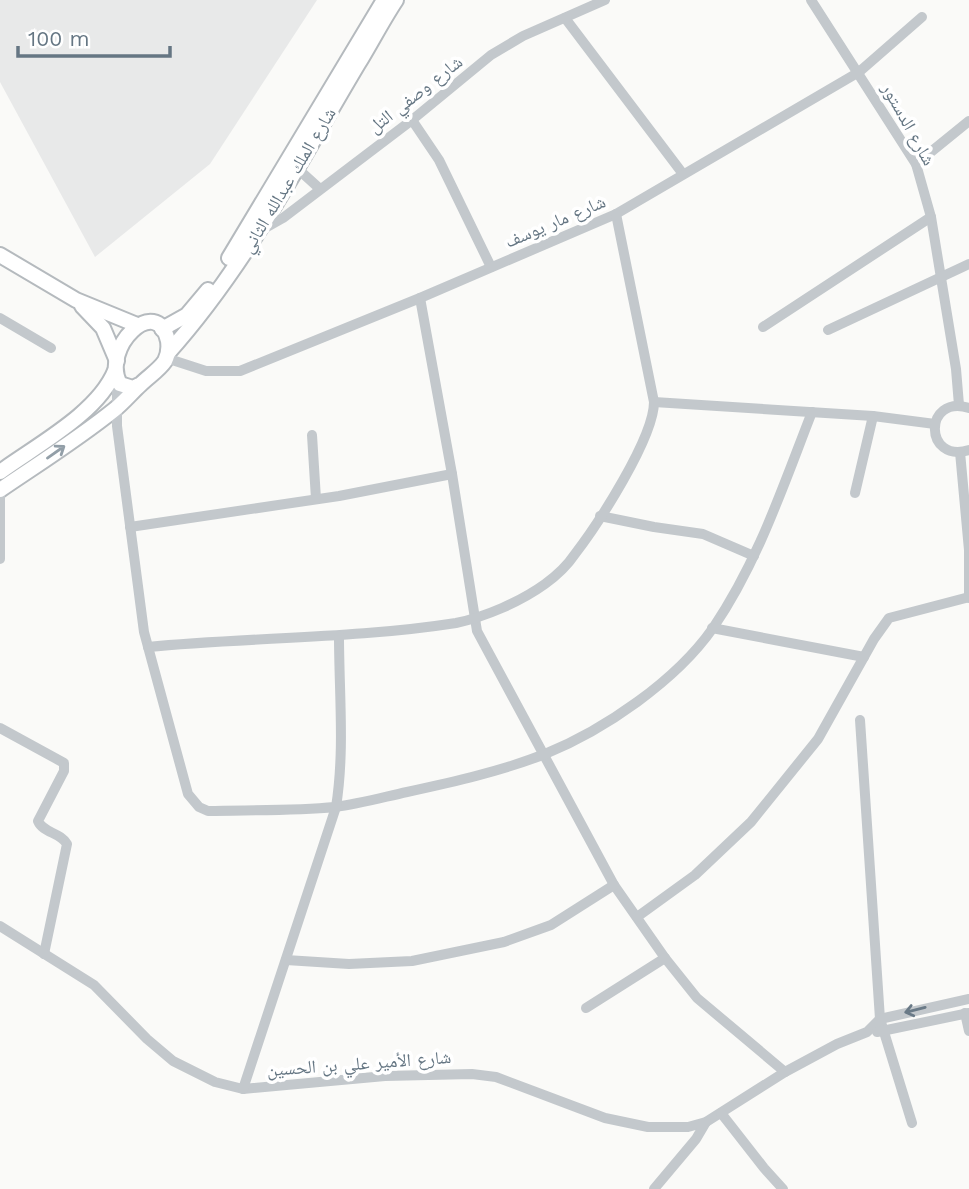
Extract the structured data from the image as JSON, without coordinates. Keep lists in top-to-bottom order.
{
  "streets": {
    "main road": ["شارع الملك عبدالله الثاني"],
    "street": [
      "شارع وصفي التل",
      "شارع الدستور",
      "شارع مار يوسف",
      "شارع الأمير علي بن الحسين"
    ]
  },
  "crossings": [
    ["شارع وصفي التل", "شارع الملك عبدالله الثاني"],
    ["شارع الدستور", "شارع مار يوسف"],
    ["شارع الملك عبدالله الثاني", "شارع مار يوسف"]
  ],
  "scale_bar": "100 m"
}
